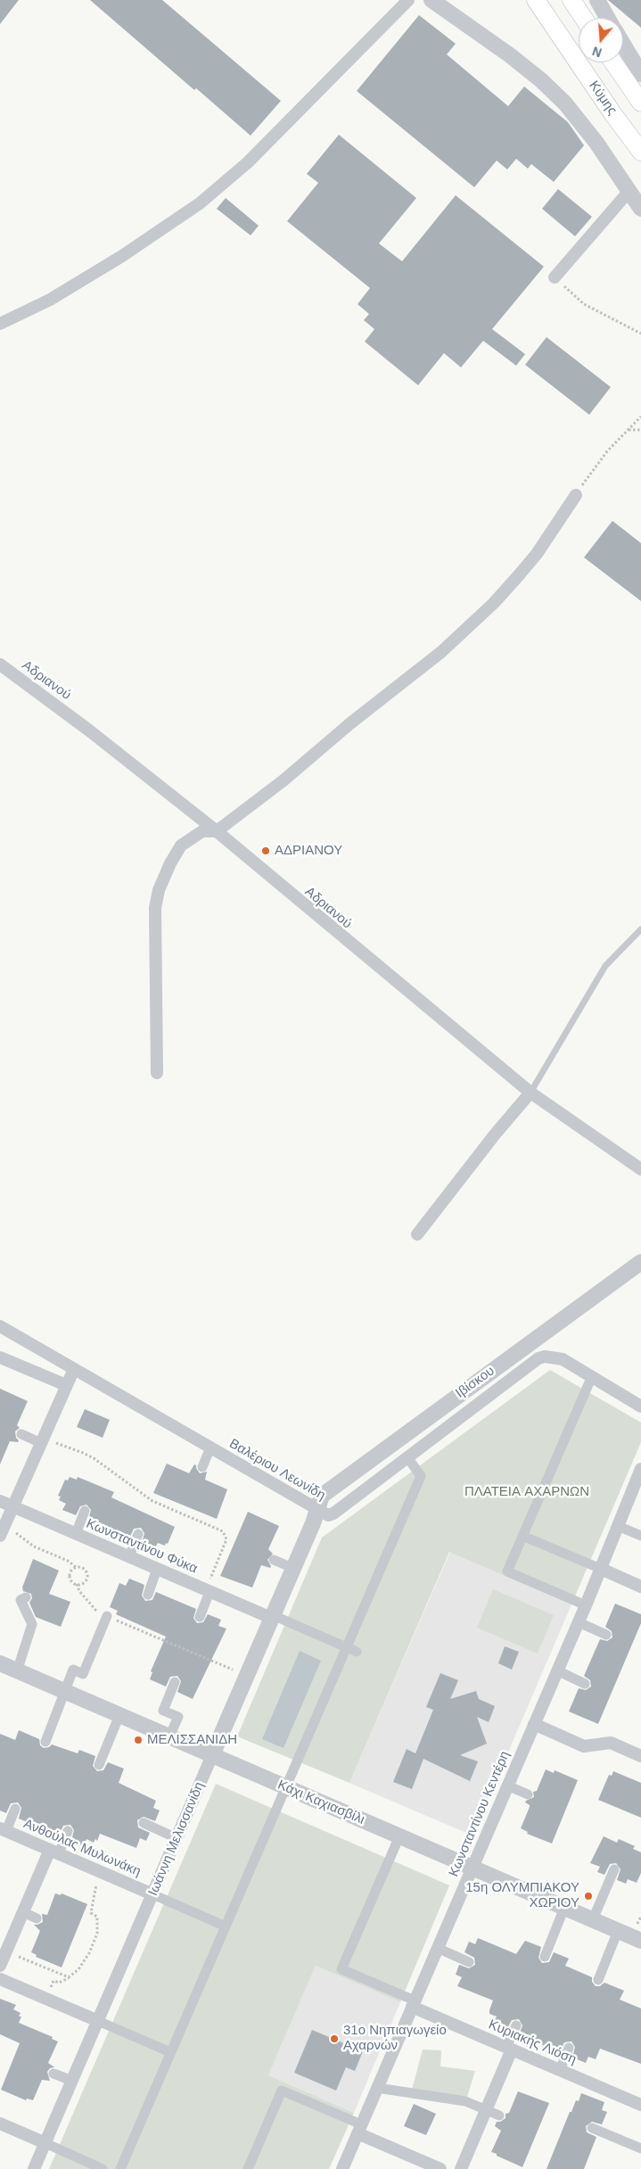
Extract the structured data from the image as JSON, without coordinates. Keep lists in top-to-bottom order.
{
  "streets": {
    "main road": ["Κύμης"],
    "street": [
      "Αδριανού",
      "Ιβίσκου",
      "Βαλέριου Λεωνίδη",
      "Κωνσταντίνου Φύκα",
      "Κάχι Καχιασβίλι",
      "Κωνσταντίνου Κεντέρη",
      "Ιωάννη Μελισσανίδη",
      "Ανθούλας Μυλωνάκη",
      "Κυριακής Λιόση"
    ]
  },
  "crossings": [
    ["Ιβίσκου", "Βαλέριου Λεωνίδη"],
    ["Ιβίσκου", "Ιωάννη Μελισσανίδη"],
    ["Βαλέριου Λεωνίδη", "Ιωάννη Μελισσανίδη"],
    ["Κωνσταντίνου Φύκα", "Ιωάννη Μελισσανίδη"],
    ["Κάχι Καχιασβίλι", "Κωνσταντίνου Κεντέρη"],
    ["Κάχι Καχιασβίλι", "Ιωάννη Μελισσανίδη"],
    ["Κωνσταντίνου Κεντέρη", "Κυριακής Λιόση"],
    ["Ιωάννη Μελισσανίδη", "Ανθούλας Μυλωνάκη"]
  ],
  "parks": ["ΠΛΑΤΕΙΑ ΑΧΑΡΝΩΝ"],
  "places": [
    "ΑΔΡΙΑΝΟΥ",
    "ΜΕΛΙΣΣΑΝΙΔΗ",
    "15η ΟΛΥΜΠΙΑΚΟΥ ΧΩΡΙΟΥ",
    "31ο Νηπιαγωγείο Αχαρνών"
  ],
  "north": "bottom"
}
